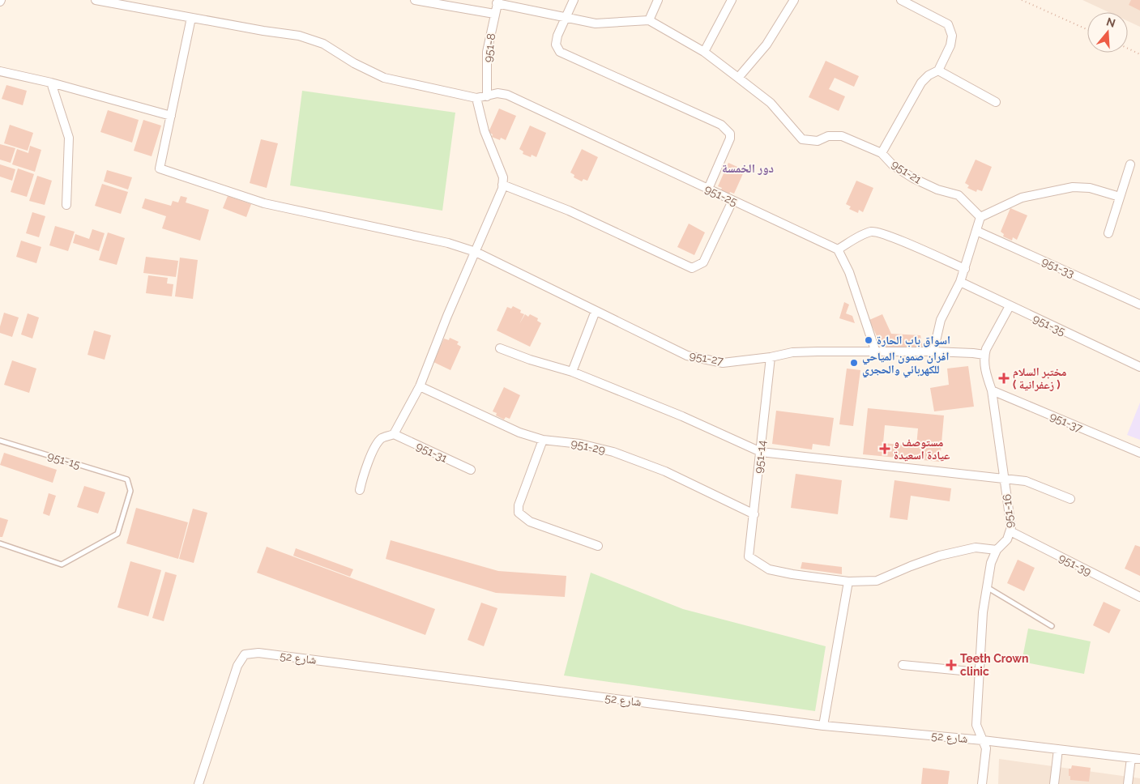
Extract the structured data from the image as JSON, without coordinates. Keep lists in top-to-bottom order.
{
  "streets": {
    "street": [
      "951-8",
      "951-21",
      "951-25",
      "951-33",
      "951-35",
      "951-27",
      "951-37",
      "951-29",
      "951-31",
      "951-14",
      "951-16",
      "951-39",
      "شارع 52"
    ],
    "lane": ["951-15"]
  },
  "crossings": [
    ["951-8", "951-25"],
    ["951-27", "951-14"],
    ["951-27", "951-16"],
    ["951-37", "951-16"],
    ["951-29", "951-14"],
    ["951-16", "951-39"],
    ["951-16", "شارع 52"]
  ],
  "districts": ["دور الخمسة"],
  "places": {
    "other": ["اسواق باب الحارة", "افران صمون المياحي للكهربائي والحجري"],
    "health": ["مختبر السلام ( زعفرانية )", "مستوصف و عيادة اسعيدة", "Teeth Crown clinic"]
  },
  "north": "top"
}
